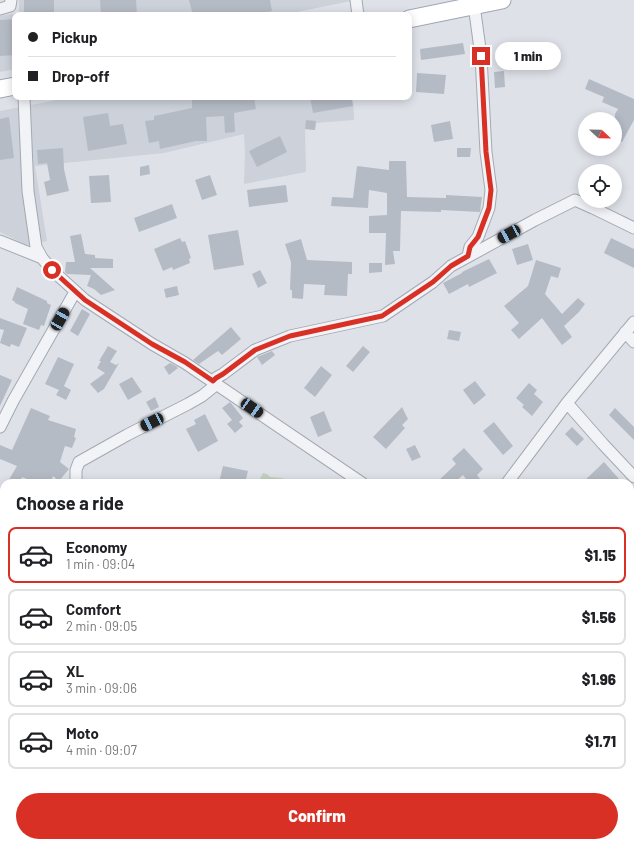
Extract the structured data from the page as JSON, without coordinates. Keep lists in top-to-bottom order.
{
  "north": "right",
  "page": {
    "banner": ["Pickup", "Drop-off"],
    "bubble": "1 min",
    "heading": "Choose a ride",
    "list": [
      {
        "name": "Economy",
        "note": "1 min · 09:04",
        "value": "$1.15"
      },
      {
        "name": "Comfort",
        "note": "2 min · 09:05",
        "value": "$1.56"
      },
      {
        "name": "XL",
        "note": "3 min · 09:06",
        "value": "$1.96"
      },
      {
        "name": "Moto",
        "note": "4 min · 09:07",
        "value": "$1.71"
      }
    ],
    "buttons": "Confirm"
  }
}
